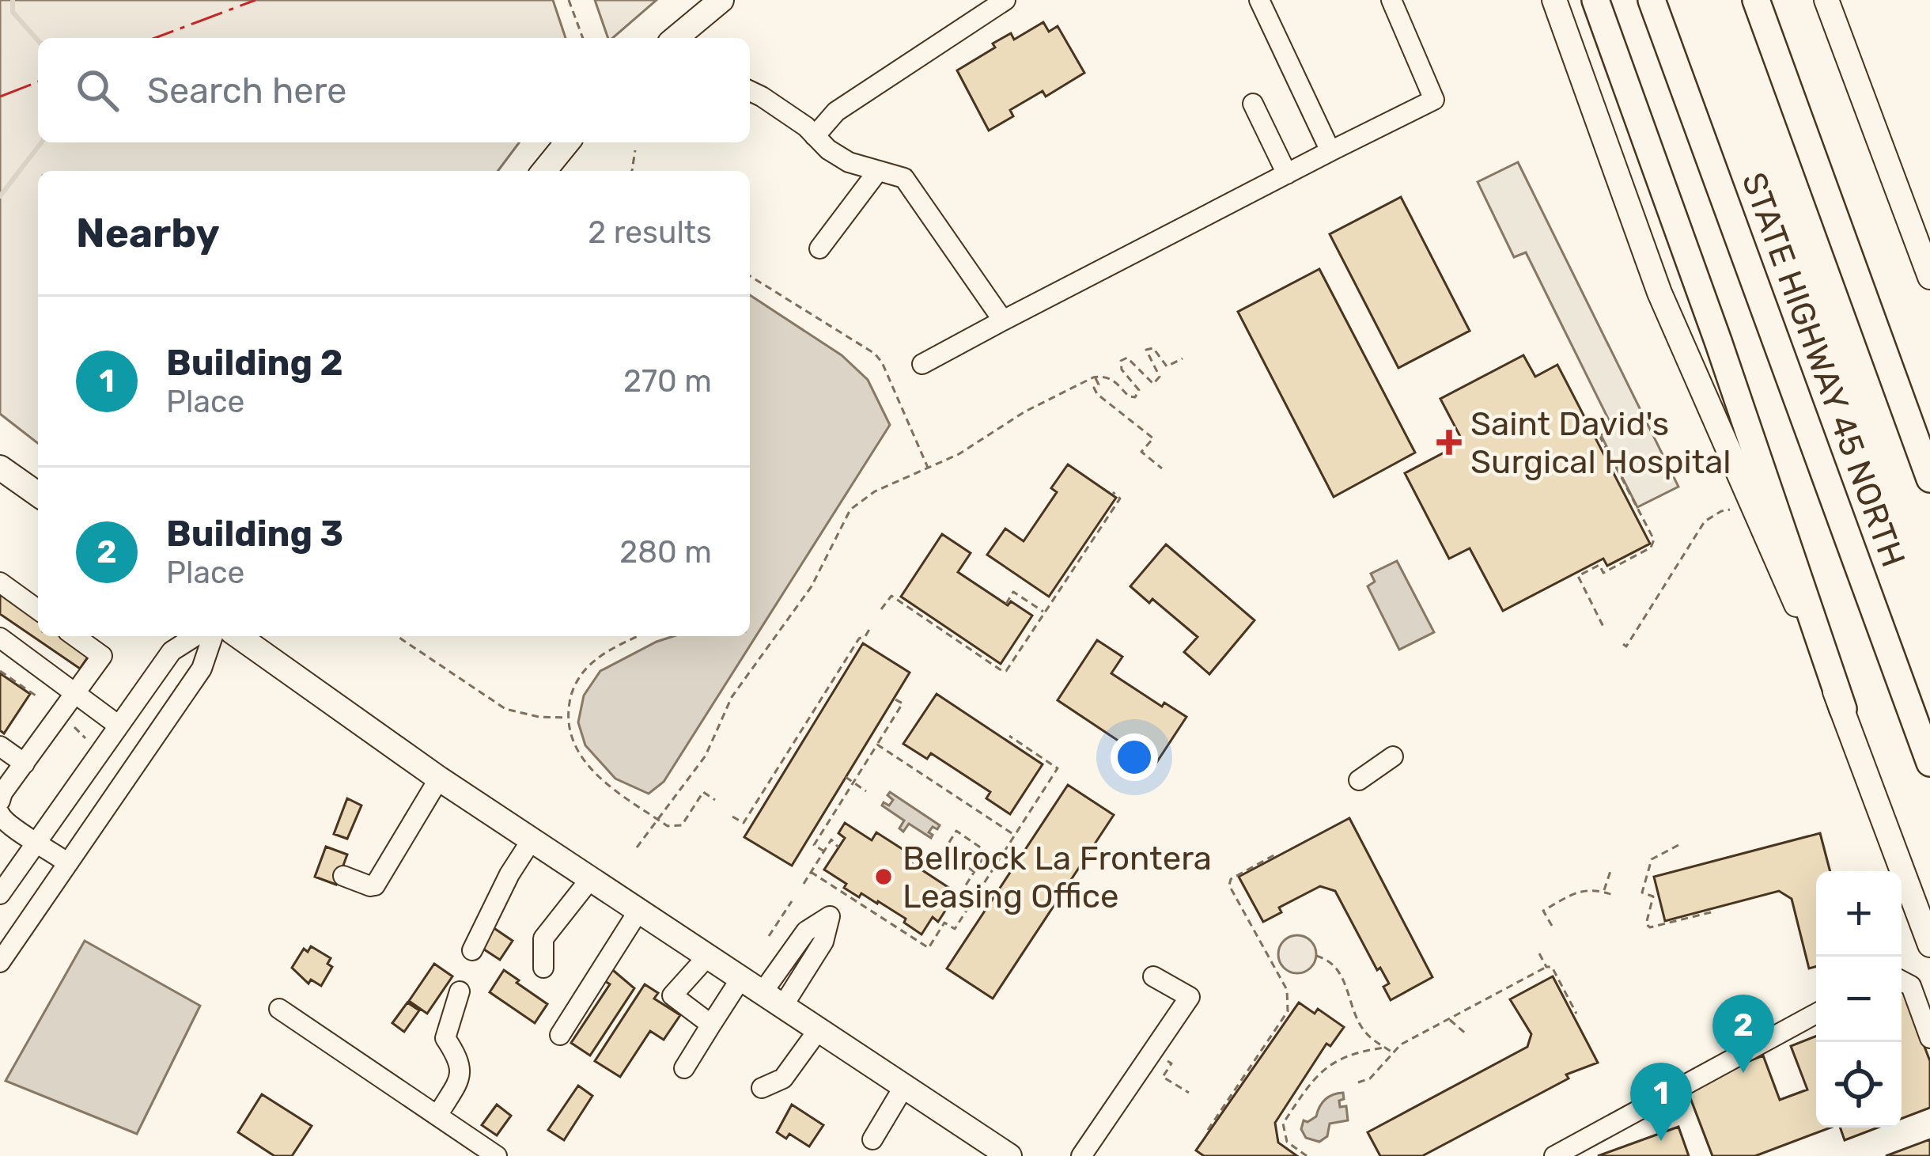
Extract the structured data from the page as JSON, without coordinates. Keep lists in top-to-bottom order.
{
  "streets": {
    "highway": ["STATE HIGHWAY 45 NORTH"]
  },
  "places": {
    "health": ["Saint David's Surgical Hospital"],
    "other": ["Bellrock La Frontera Leasing Office"]
  },
  "page": {
    "search": "Search here",
    "heading": ["Nearby", "2 results"],
    "list": [
      {
        "mark": "1",
        "name": "Building 2",
        "note": "Place",
        "value": "270 m"
      },
      {
        "mark": "2",
        "name": "Building 3",
        "note": "Place",
        "value": "280 m"
      }
    ],
    "map_buttons": ["+", "−"],
    "pins": ["2", "1"]
  }
}
